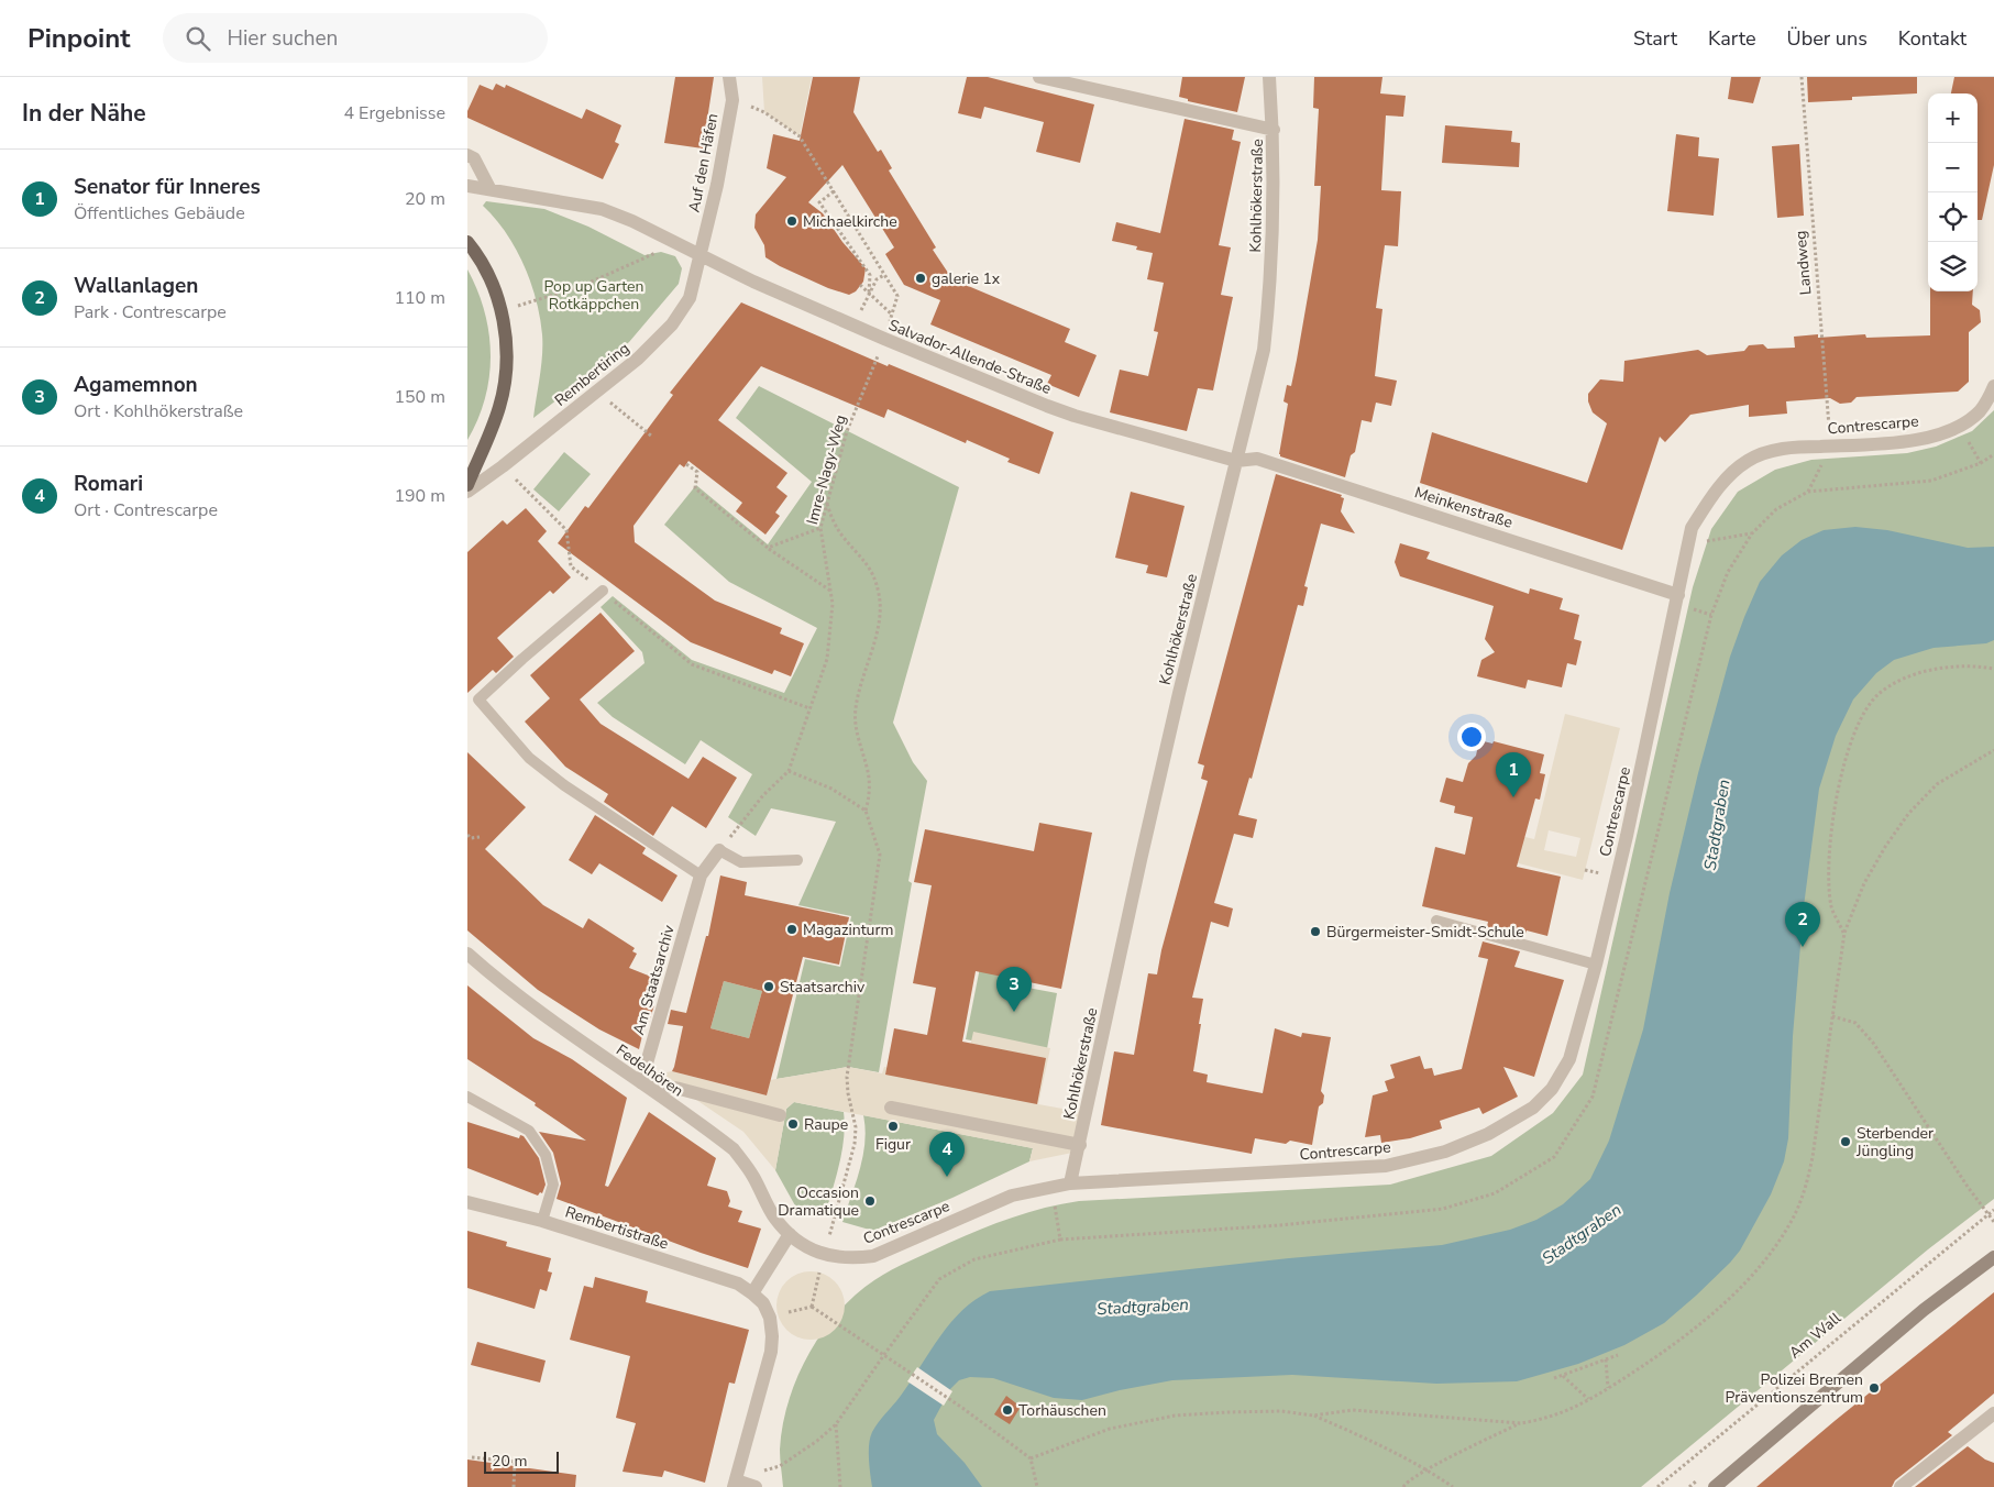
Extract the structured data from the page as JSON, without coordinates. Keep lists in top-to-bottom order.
{
  "streets": {
    "street": [
      "Auf den Häfen",
      "Kohlhökerstraße",
      "Salvador-Allende-Straße",
      "Rembertiring",
      "Contrescarpe",
      "Meinkenstraße",
      "Am Staatsarchiv",
      "Fedelhören",
      "Rembertistraße"
    ],
    "path": ["Landweg", "Imre-Nagy-Weg", "Am Wall"]
  },
  "crossings": [
    ["Auf den Häfen", "Salvador-Allende-Straße"],
    ["Auf den Häfen", "Rembertiring"],
    ["Auf den Häfen", "Imre-Nagy-Weg"],
    ["Kohlhökerstraße", "Salvador-Allende-Straße"],
    ["Kohlhökerstraße", "Contrescarpe"],
    ["Kohlhökerstraße", "Meinkenstraße"],
    ["Landweg", "Contrescarpe"],
    ["Salvador-Allende-Straße", "Rembertiring"],
    ["Salvador-Allende-Straße", "Imre-Nagy-Weg"],
    ["Salvador-Allende-Straße", "Meinkenstraße"],
    ["Contrescarpe", "Meinkenstraße"],
    ["Contrescarpe", "Fedelhören"],
    ["Imre-Nagy-Weg", "Am Staatsarchiv"],
    ["Am Staatsarchiv", "Fedelhören"]
  ],
  "water": ["Stadtgraben"],
  "parks": ["Pop up Garten Rotkäppchen"],
  "places": [
    "Michaelkirche",
    "galerie 1x",
    "Magazinturm",
    "Bürgermeister-Smidt-Schule",
    "Staatsarchiv",
    "Raupe",
    "Figur",
    "Sterbender Jüngling",
    "Occasion Dramatique",
    "Polizei Bremen Präventionszentrum",
    "Torhäuschen"
  ],
  "scale_bar": "20 m",
  "page": {
    "header": "Pinpoint",
    "search": "Hier suchen",
    "nav": [
      "Start",
      "Karte",
      "Über uns",
      "Kontakt"
    ],
    "heading": ["In der Nähe", "4 Ergebnisse"],
    "map_buttons": ["+", "−"],
    "list": [
      {
        "mark": "1",
        "name": "Senator für Inneres",
        "note": "Öffentliches Gebäude",
        "value": "20 m"
      },
      {
        "mark": "2",
        "name": "Wallanlagen",
        "note": "Park · Contrescarpe",
        "value": "110 m"
      },
      {
        "mark": "3",
        "name": "Agamemnon",
        "note": "Ort · Kohlhökerstraße",
        "value": "150 m"
      },
      {
        "mark": "4",
        "name": "Romari",
        "note": "Ort · Contrescarpe",
        "value": "190 m"
      }
    ],
    "pins": [
      "1",
      "2",
      "3",
      "4"
    ],
    "scale": "20 m"
  }
}
